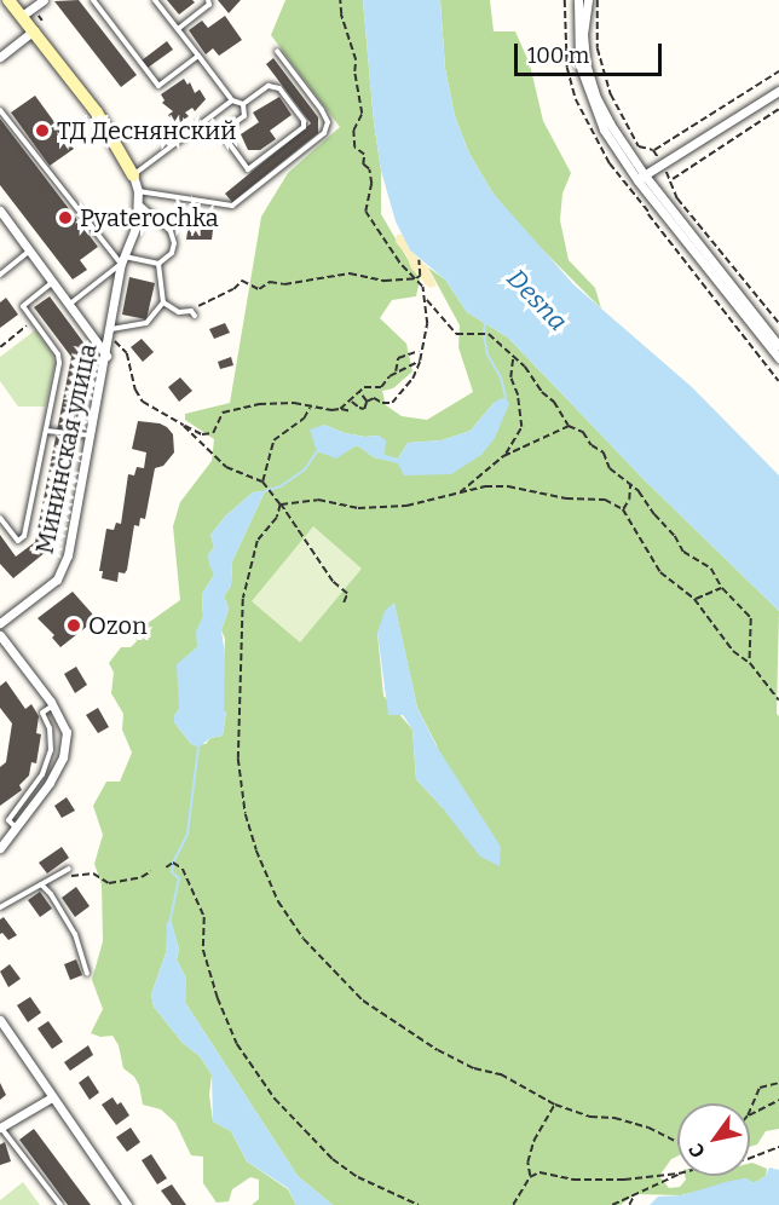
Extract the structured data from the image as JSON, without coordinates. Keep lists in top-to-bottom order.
{
  "streets": {
    "street": ["Мининская улица"]
  },
  "water": ["Desna"],
  "places": ["ТД Деснянский", "Pyaterochka", "Ozon"],
  "scale_bar": "100 m",
  "north": "bottom left"
}
